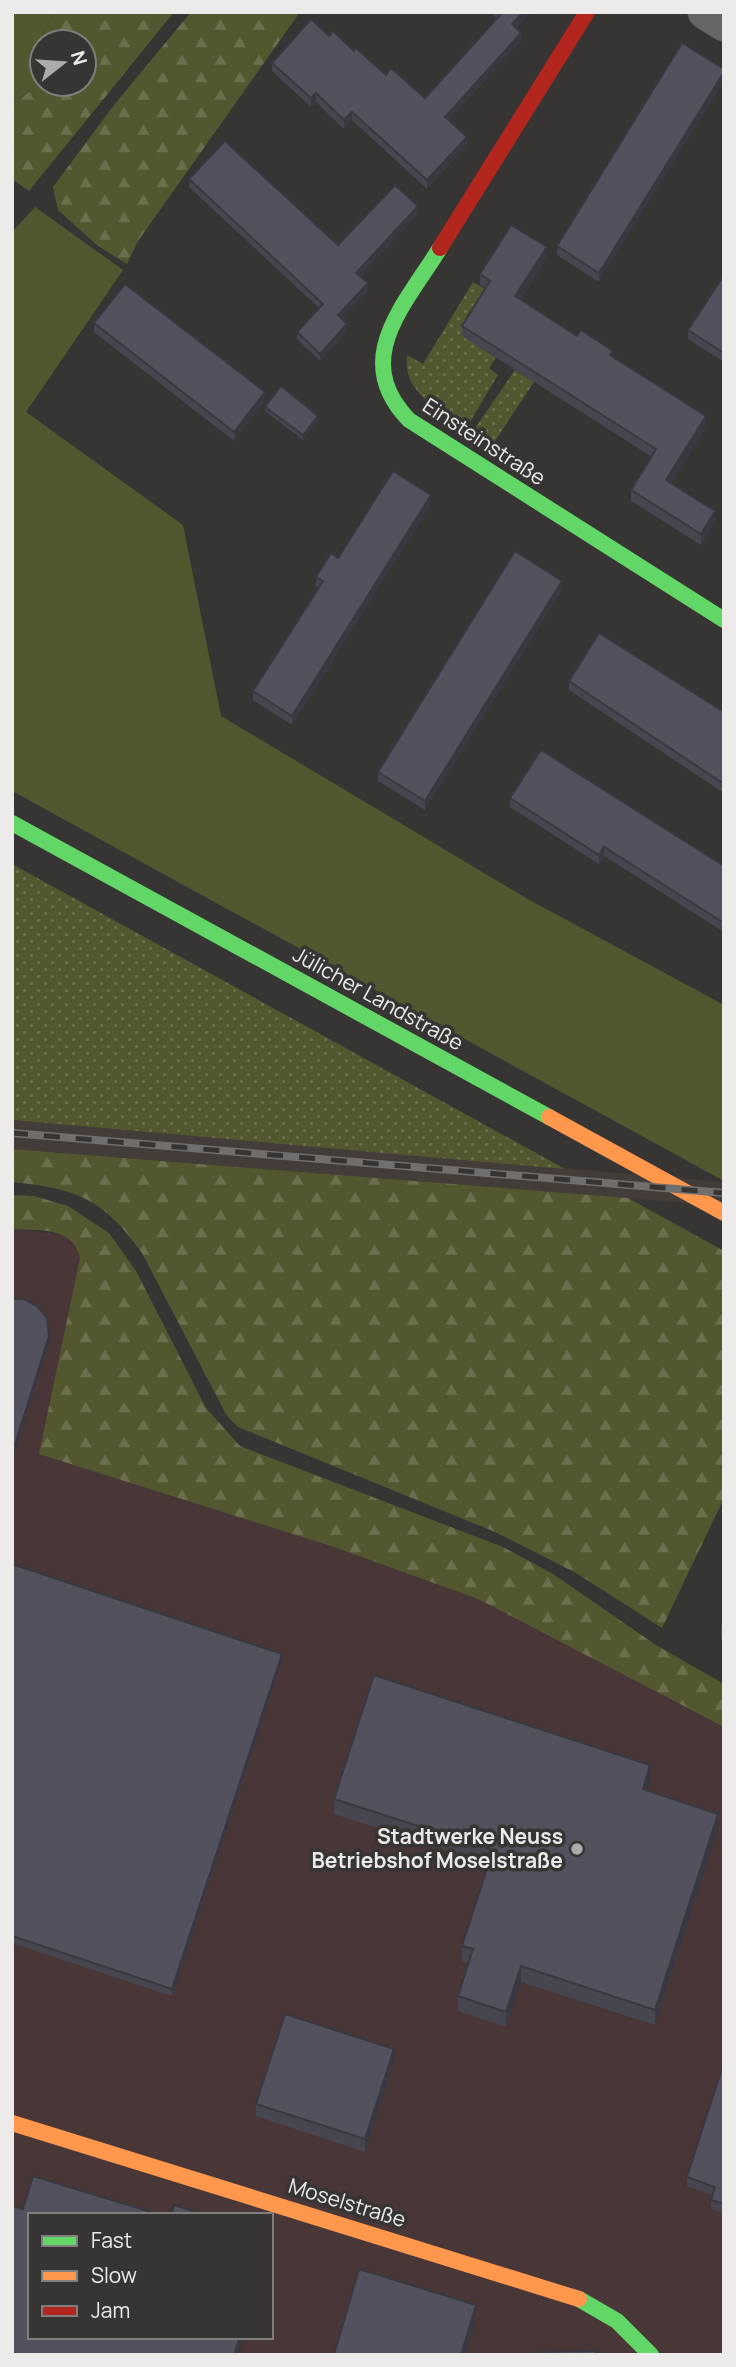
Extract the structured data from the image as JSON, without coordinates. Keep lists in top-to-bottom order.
{
  "streets": {
    "street": ["Einsteinstraße", "Jülicher Landstraße", "Moselstraße"]
  },
  "places": ["Stadtwerke Neuss Betriebshof Moselstraße"],
  "legend": ["Fast", "Slow", "Jam"],
  "north": "right"
}
